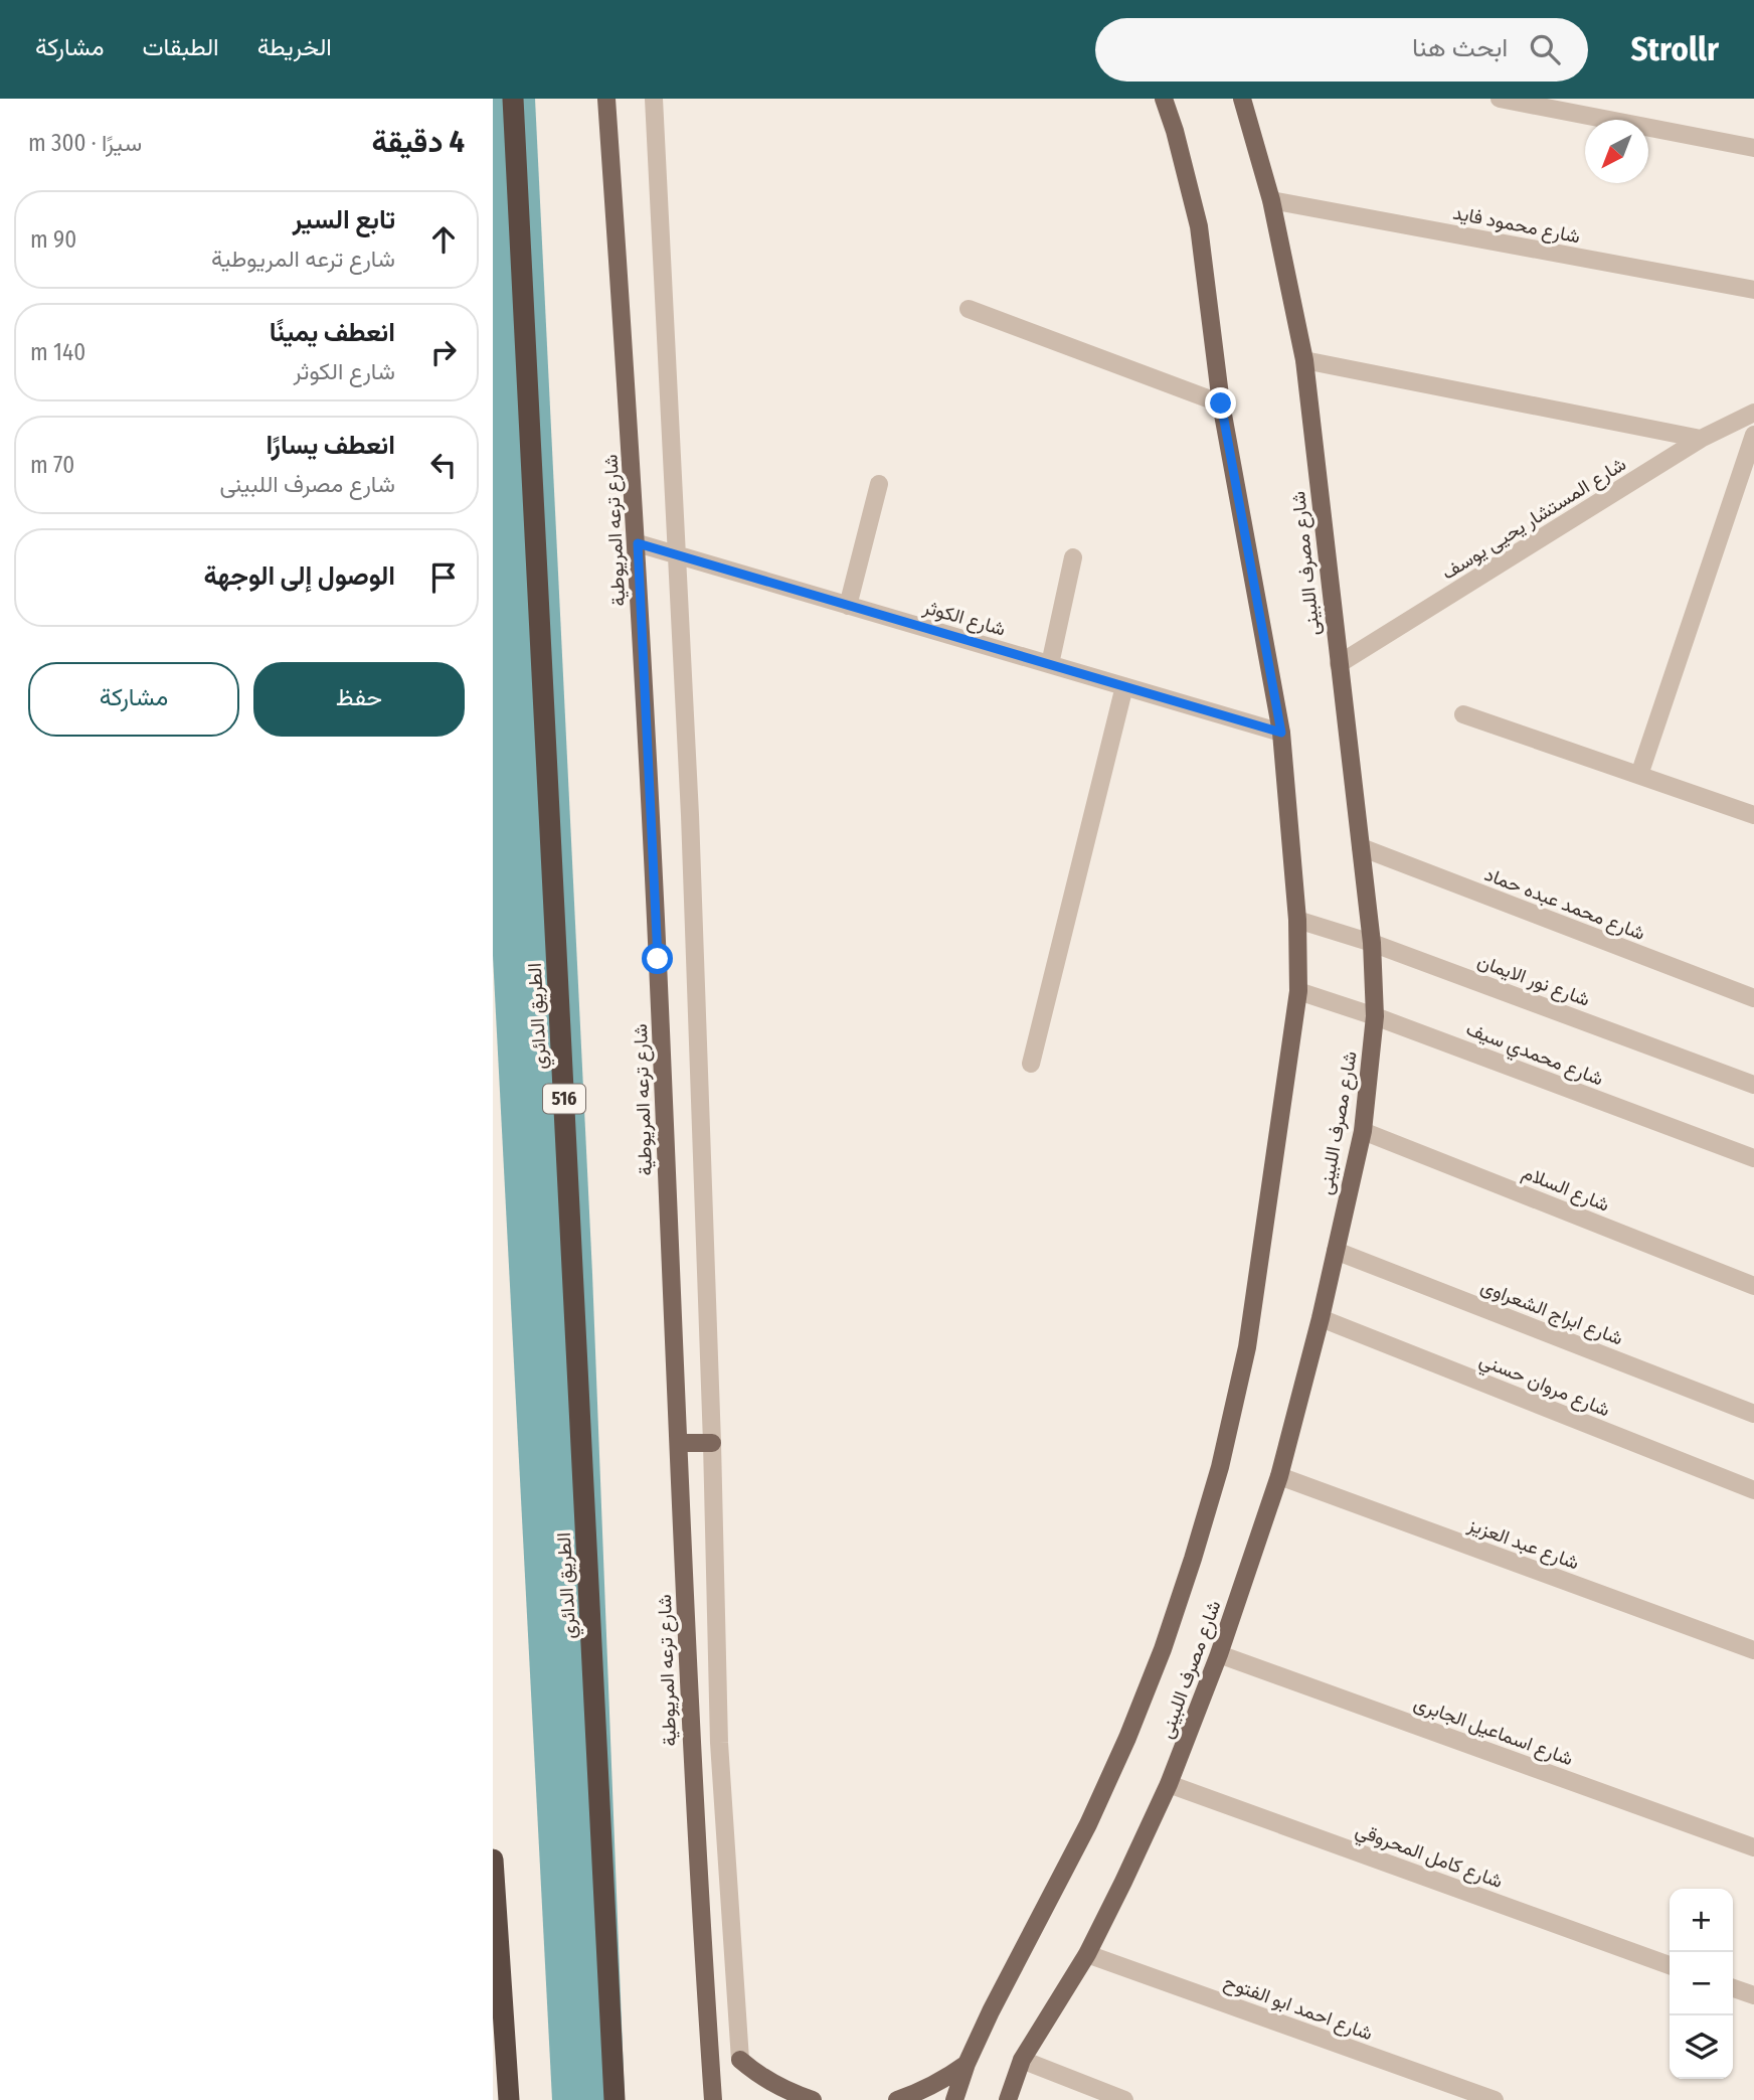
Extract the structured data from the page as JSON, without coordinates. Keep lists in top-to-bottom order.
{
  "streets": {
    "highway": ["الطريق الدائري", "516"],
    "main road": ["شارع ترعه المريوطية", "شارع مصرف اللبينى"],
    "street": [
      "شارع محمود فايد",
      "شارع المستشار يحيى يوسف",
      "شارع الكوثر",
      "شارع محمد عبده حماد",
      "شارع نور الايمان",
      "شارع محمدي سيف",
      "شارع السلام",
      "شارع ابراج الشعراوى",
      "شارع مروان حسني",
      "شارع عبد العزيز",
      "شارع اسماعيل الجابرى",
      "شارع كامل المحروقي",
      "شارع احمد ابو الفتوح"
    ]
  },
  "crossings": [
    ["شارع محمود فايد", "شارع مصرف اللبينى"],
    ["شارع المستشار يحيى يوسف", "شارع مصرف اللبينى"],
    ["شارع ترعه المريوطية", "شارع الكوثر"],
    ["شارع مصرف اللبينى", "شارع الكوثر"],
    ["شارع مصرف اللبينى", "شارع محمد عبده حماد"],
    ["شارع مصرف اللبينى", "شارع نور الايمان"],
    ["شارع مصرف اللبينى", "شارع محمدي سيف"],
    ["شارع مصرف اللبينى", "شارع السلام"],
    ["شارع مصرف اللبينى", "شارع ابراج الشعراوى"],
    ["شارع مصرف اللبينى", "شارع مروان حسني"],
    ["شارع مصرف اللبينى", "شارع عبد العزيز"],
    ["شارع مصرف اللبينى", "شارع اسماعيل الجابرى"],
    ["شارع مصرف اللبينى", "شارع كامل المحروقي"],
    ["شارع مصرف اللبينى", "شارع احمد ابو الفتوح"]
  ],
  "north": "bottom left",
  "page": {
    "header": "Strollr",
    "search": "ابحث هنا",
    "nav": ["الخريطة", "الطبقات", "مشاركة"],
    "heading": ["4 دقيقة", "سيرًا · 300 m"],
    "list": [
      ["تابع السير", "شارع ترعه المريوطية", "90 m"],
      ["انعطف يمينًا", "شارع الكوثر", "140 m"],
      ["انعطف يسارًا", "شارع مصرف اللبينى", "70 m"],
      "الوصول إلى الوجهة"
    ],
    "buttons": ["حفظ", "مشاركة"],
    "map_buttons": ["+", "−"]
  }
}
